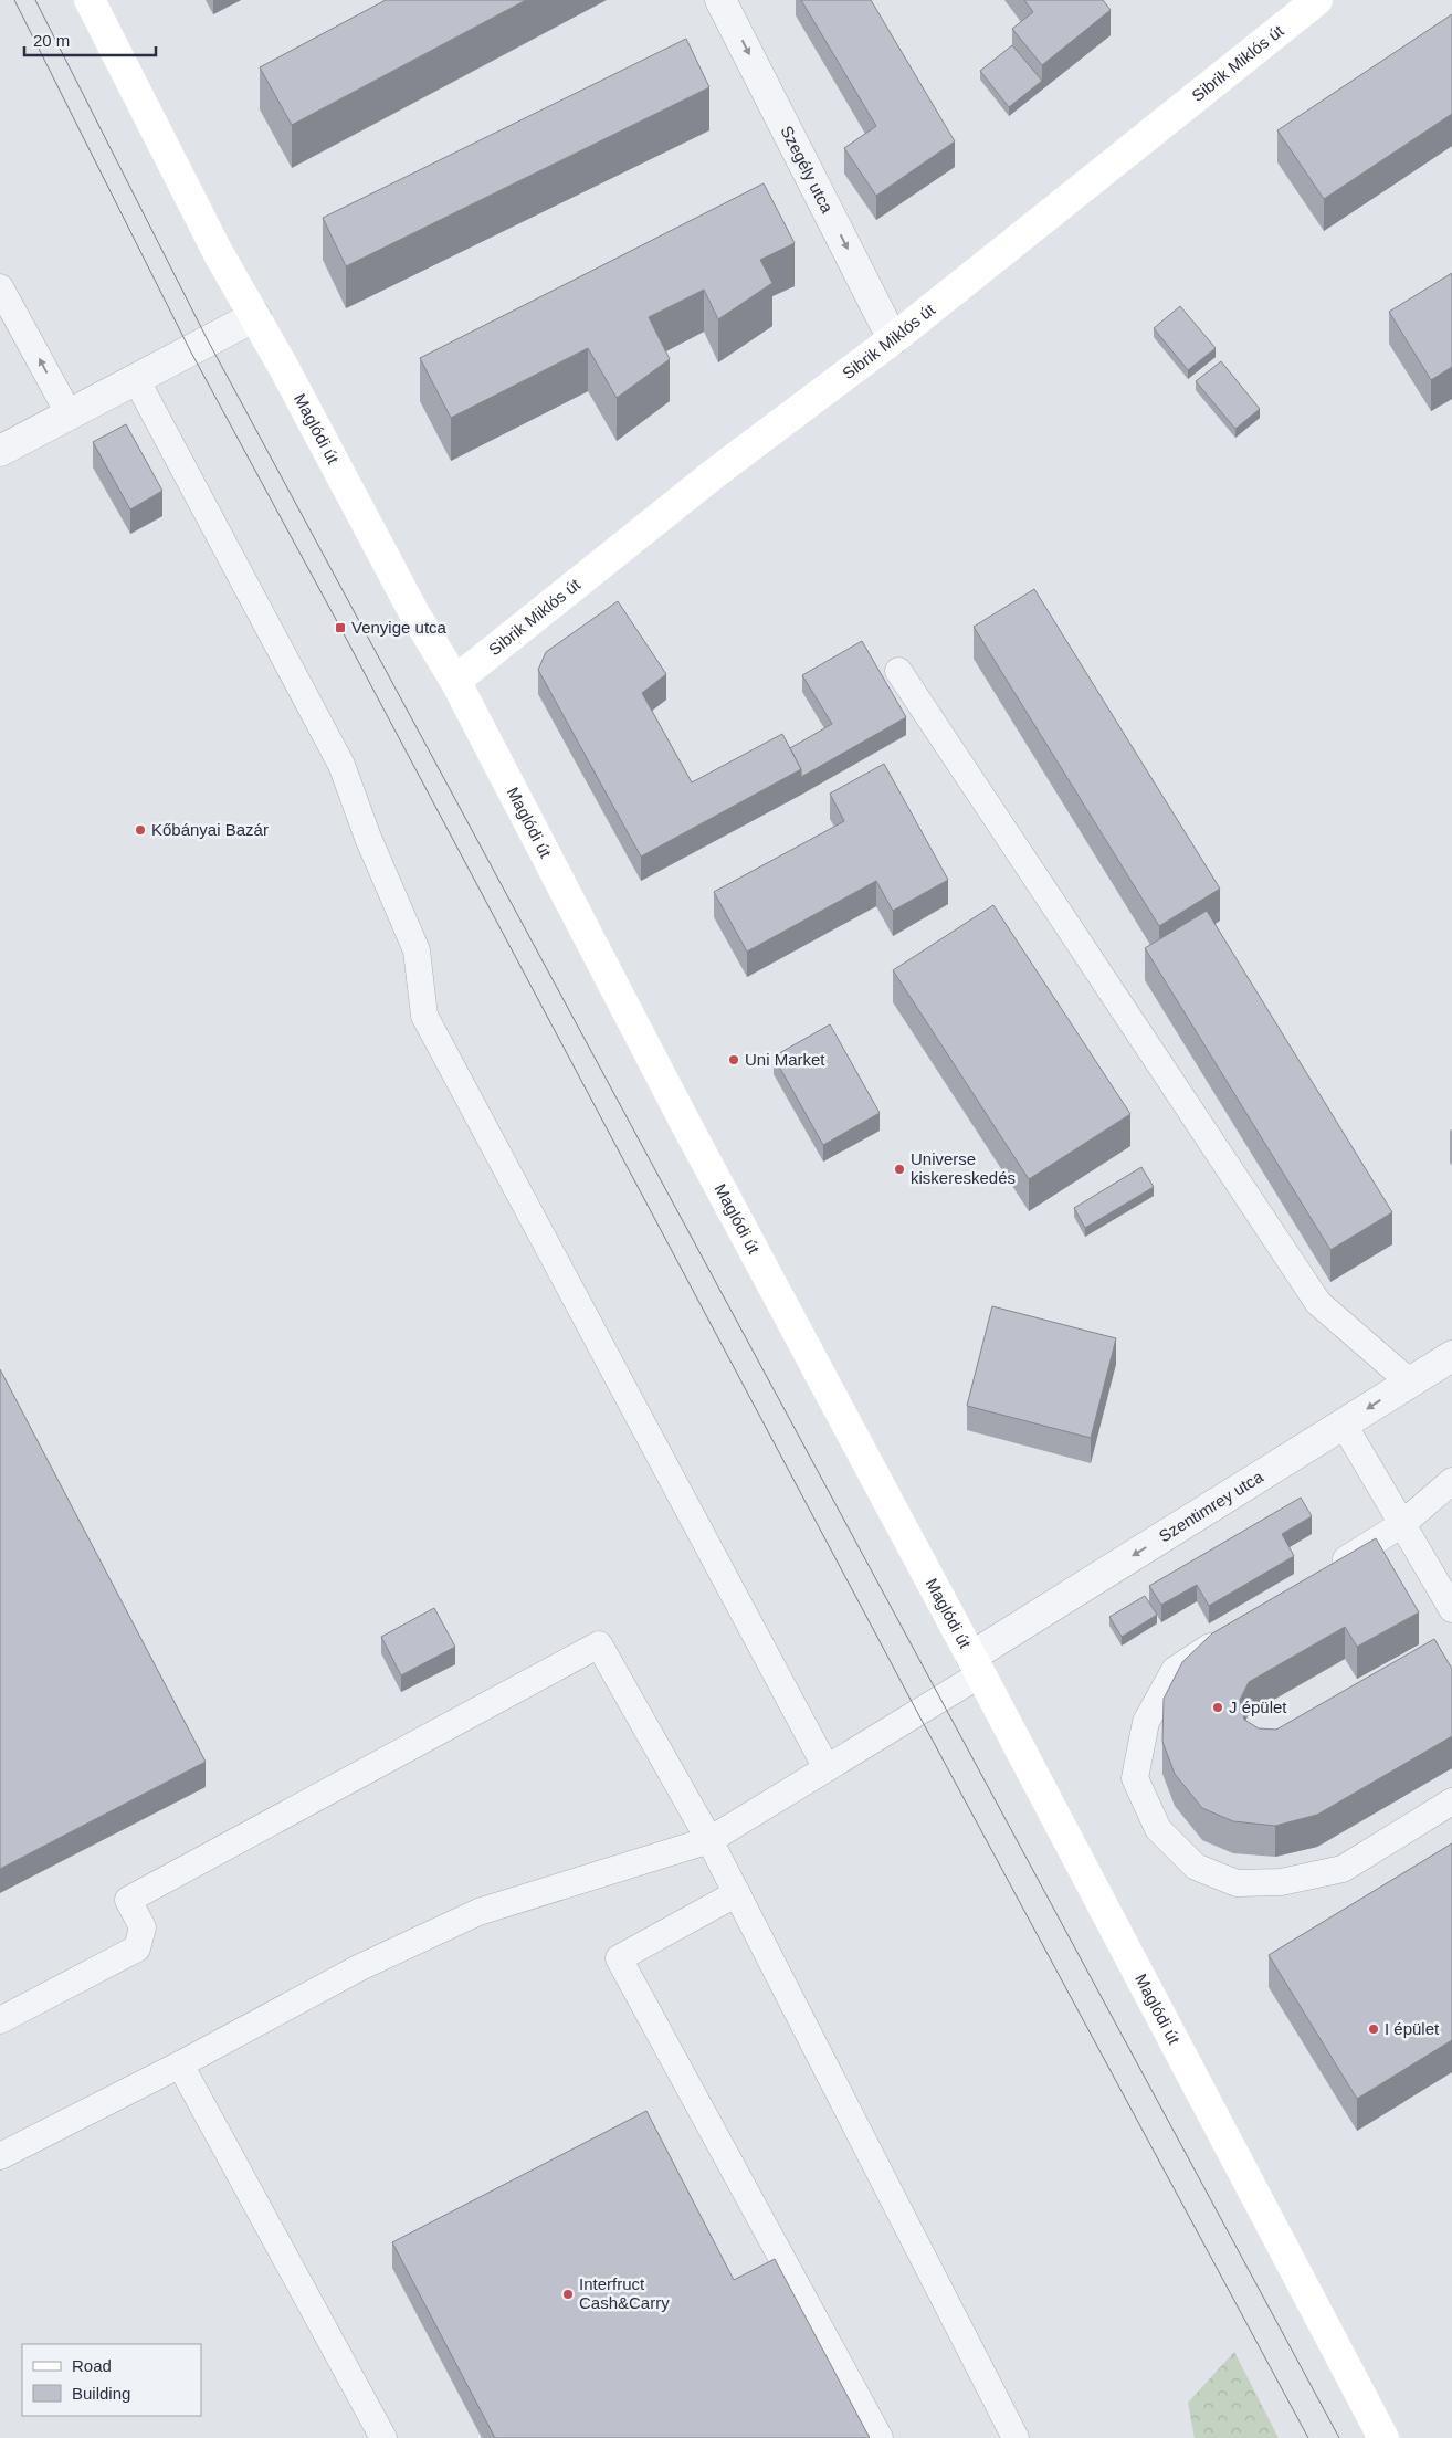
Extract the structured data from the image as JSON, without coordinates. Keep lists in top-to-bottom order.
{
  "streets": {
    "street": [
      "Sibrik Miklós út",
      "Szegély utca",
      "Maglódi út",
      "Szentimrey utca"
    ]
  },
  "crossings": [
    ["Sibrik Miklós út", "Szegély utca"],
    ["Sibrik Miklós út", "Maglódi út"],
    ["Maglódi út", "Szentimrey utca"]
  ],
  "one_way": ["Szegély utca", "Szentimrey utca"],
  "places": {
    "transit": ["Venyige utca"],
    "other": [
      "Kőbányai Bazár",
      "Uni Market",
      "Universe kiskereskedés",
      "J épület",
      "I épület",
      "Interfruct Cash&Carry"
    ]
  },
  "legend": ["Road", "Building"],
  "scale_bar": "20 m"
}
